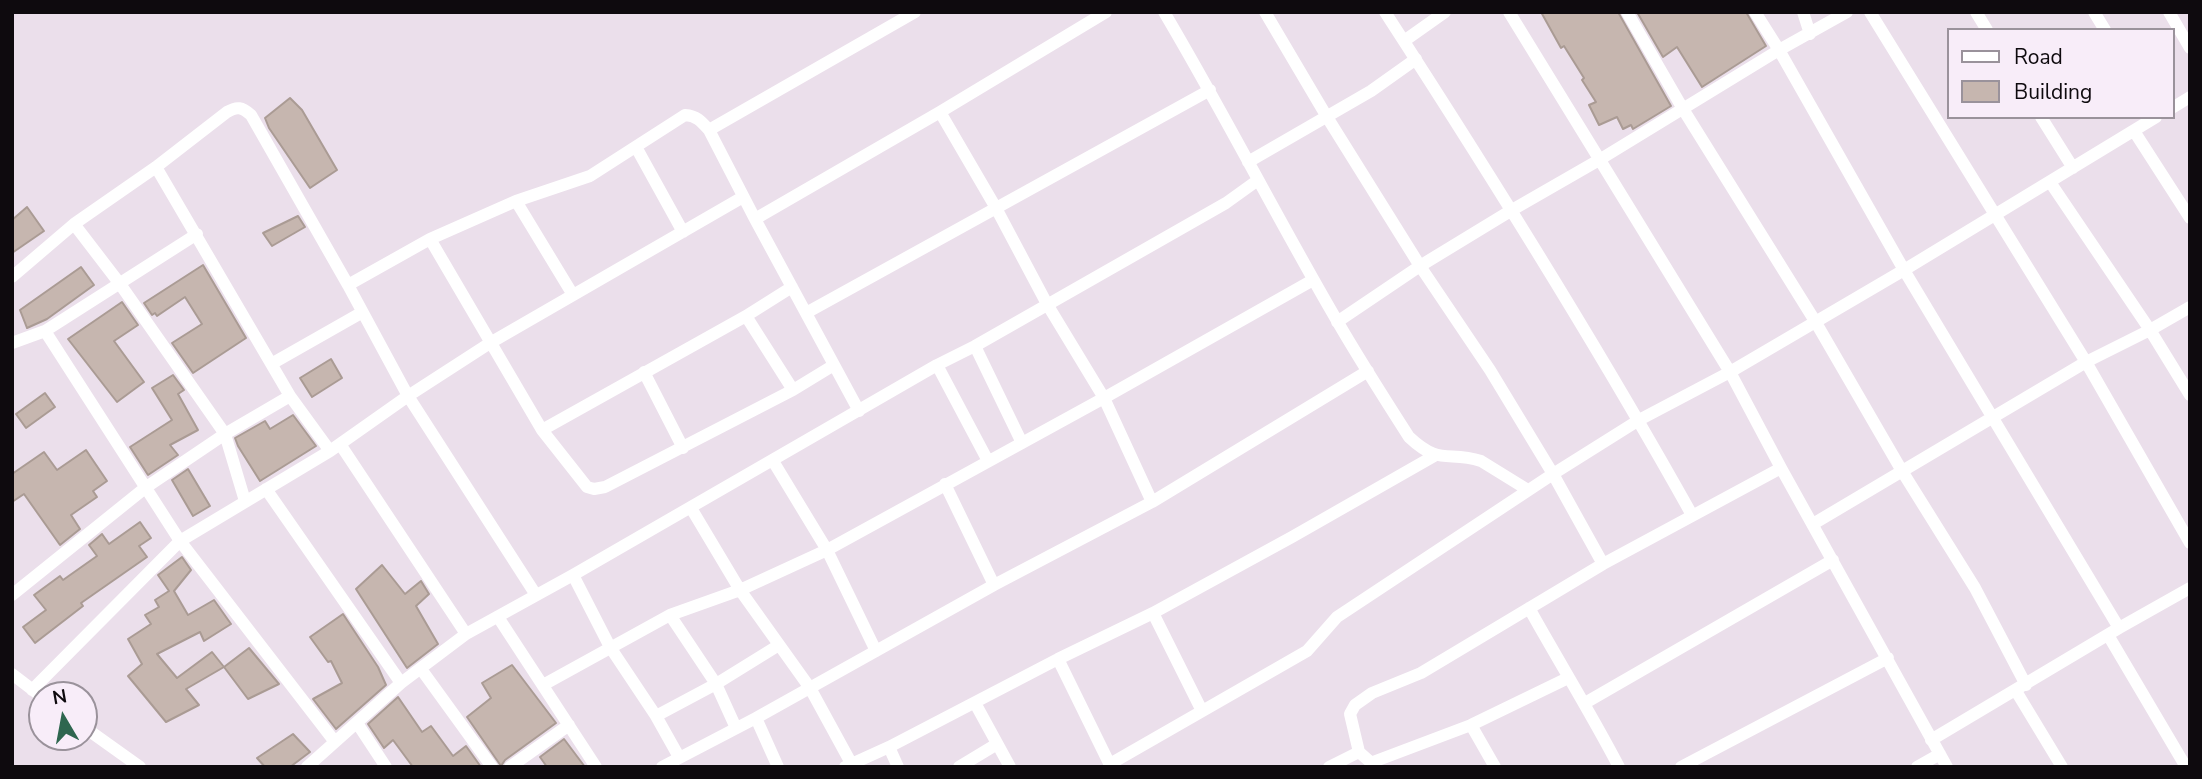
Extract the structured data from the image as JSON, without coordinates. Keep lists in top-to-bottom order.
{
  "legend": ["Road", "Building"],
  "north": "top"
}
